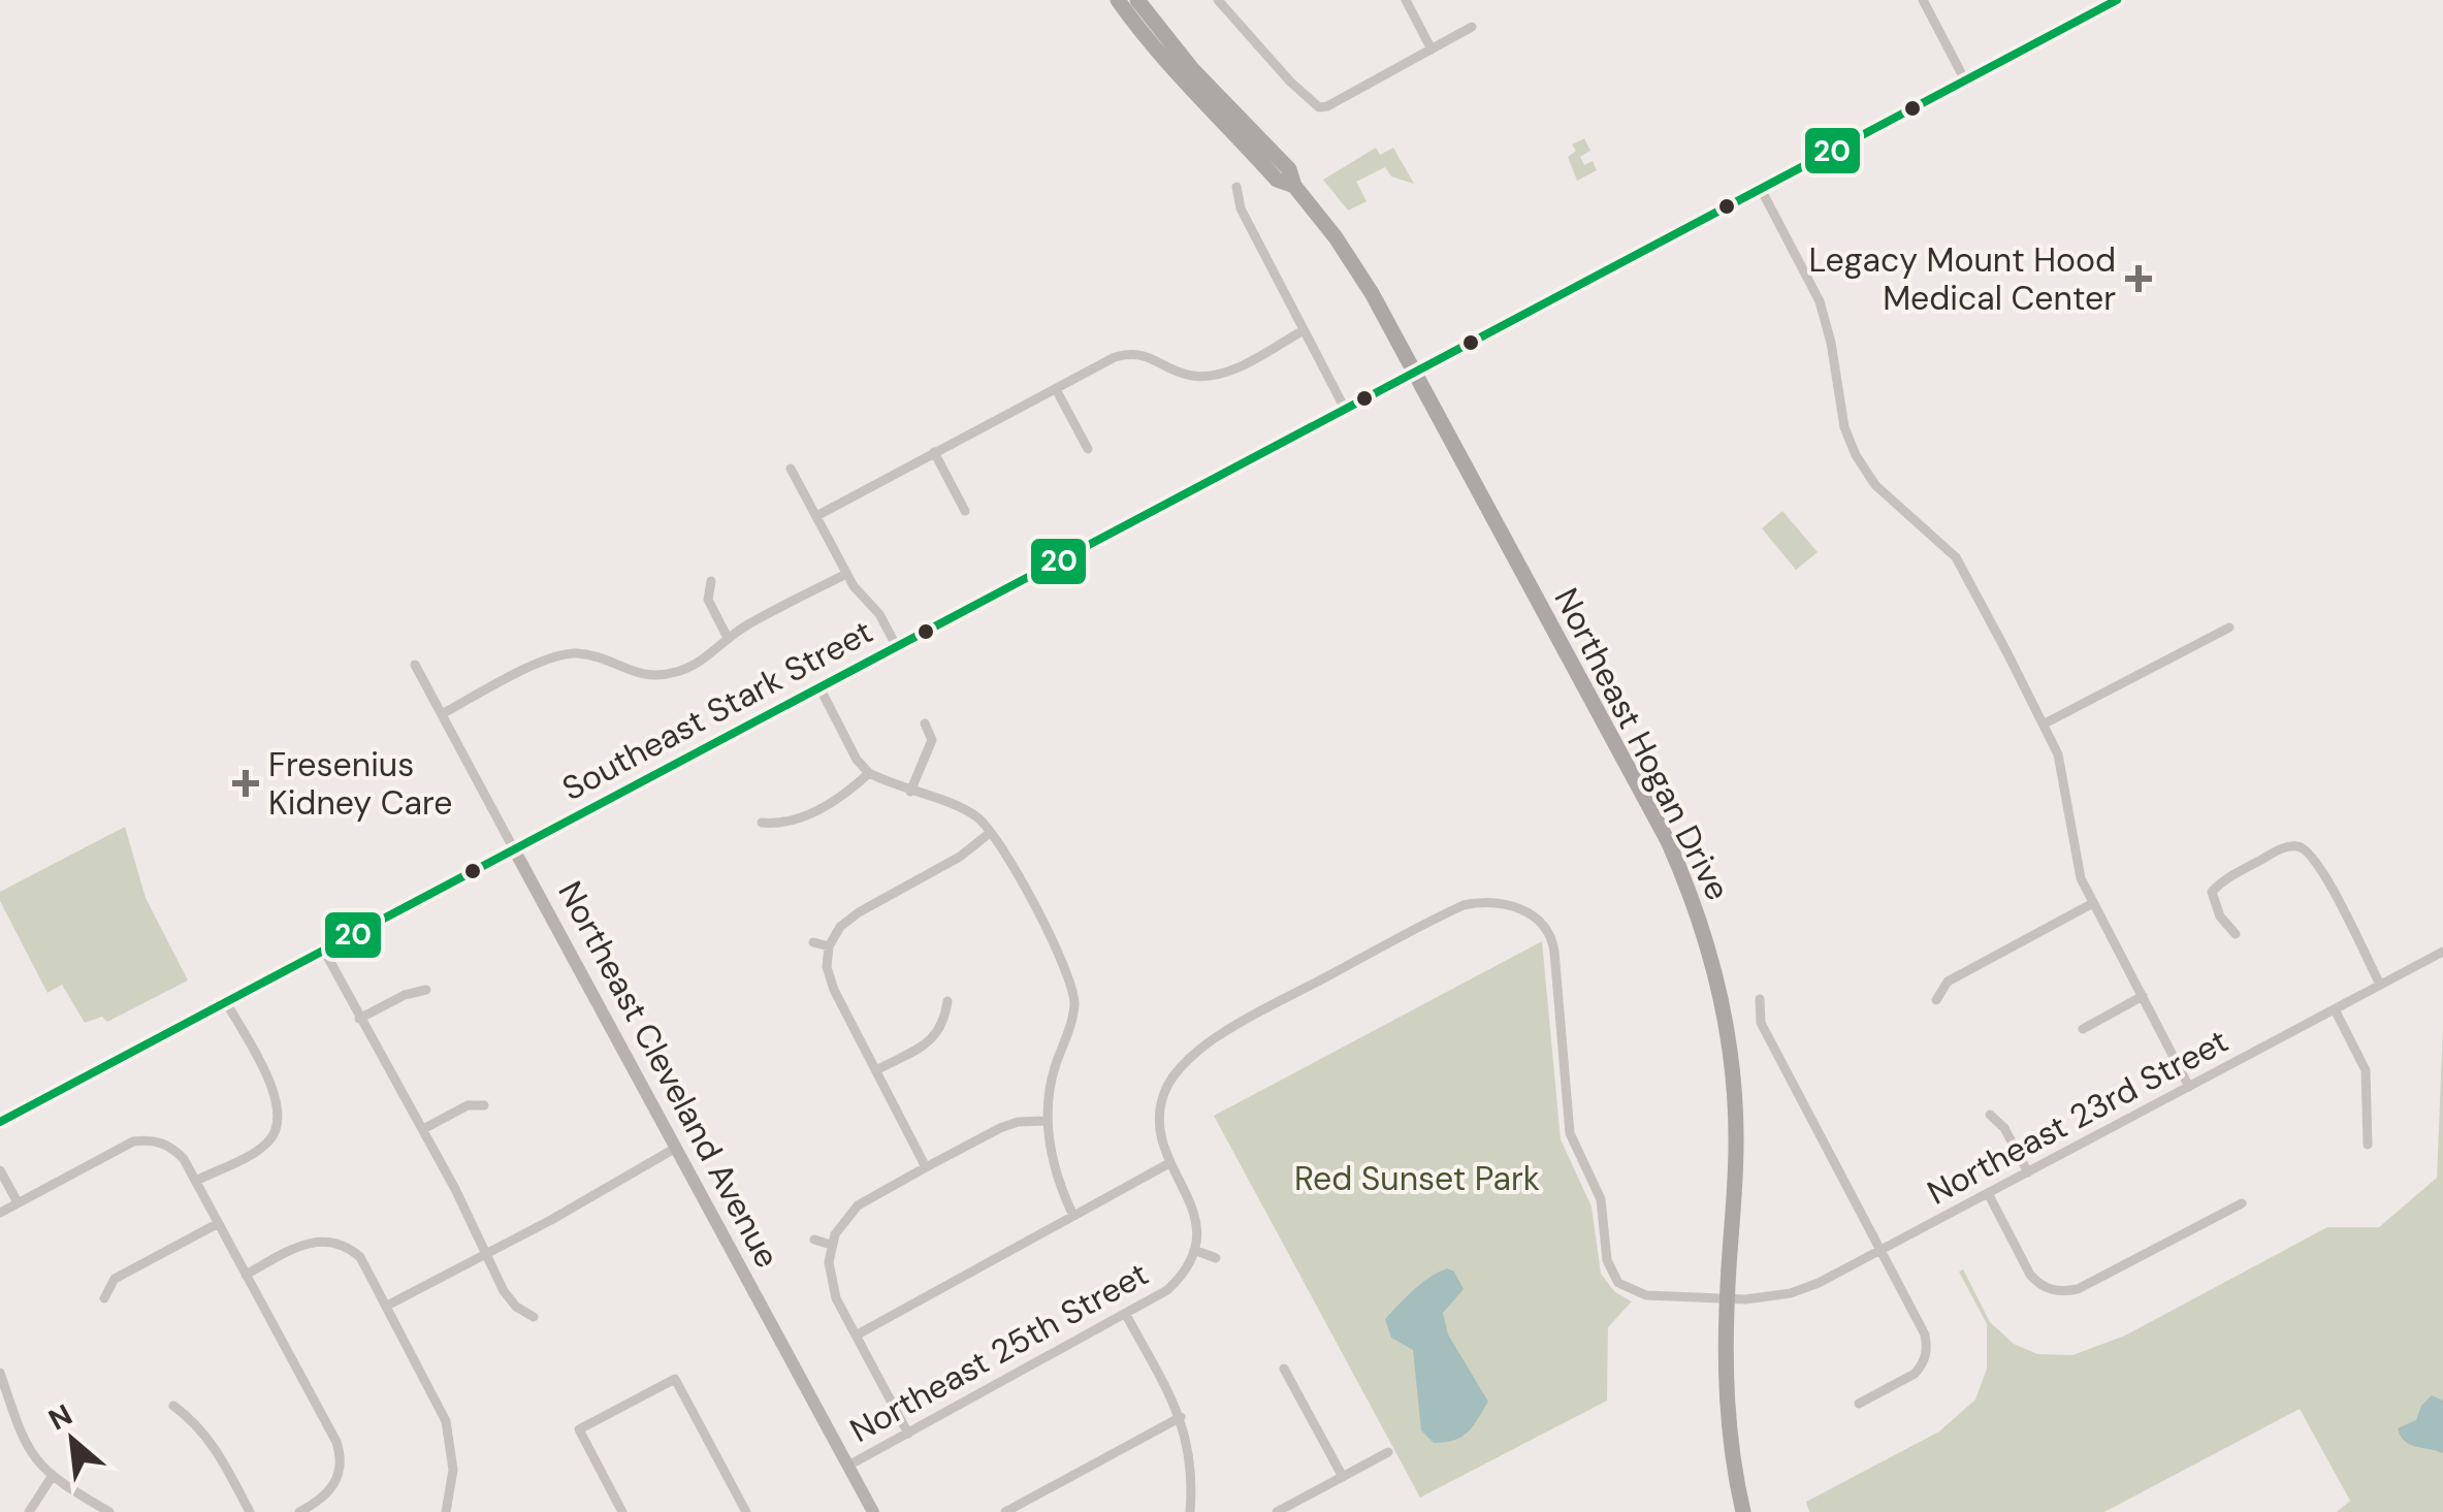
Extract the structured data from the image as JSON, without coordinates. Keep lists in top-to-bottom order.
{
  "streets": {
    "highway": ["Northeast Hogan Drive"],
    "main road": ["Southeast Stark Street", "Northeast Cleveland Avenue"],
    "street": ["Northeast 23rd Street", "Northeast 25th Street"]
  },
  "crossings": [
    ["Southeast Stark Street", "Northeast Hogan Drive"],
    ["Southeast Stark Street", "Northeast Cleveland Avenue"],
    ["Northeast Hogan Drive", "Northeast 23rd Street"],
    ["Northeast Cleveland Avenue", "Northeast 25th Street"]
  ],
  "parks": ["Red Sunset Park"],
  "places": {
    "health": ["Legacy Mount Hood Medical Center", "Fresenius Kidney Care"]
  },
  "lines": ["transit line 20"],
  "north": "top left"
}
